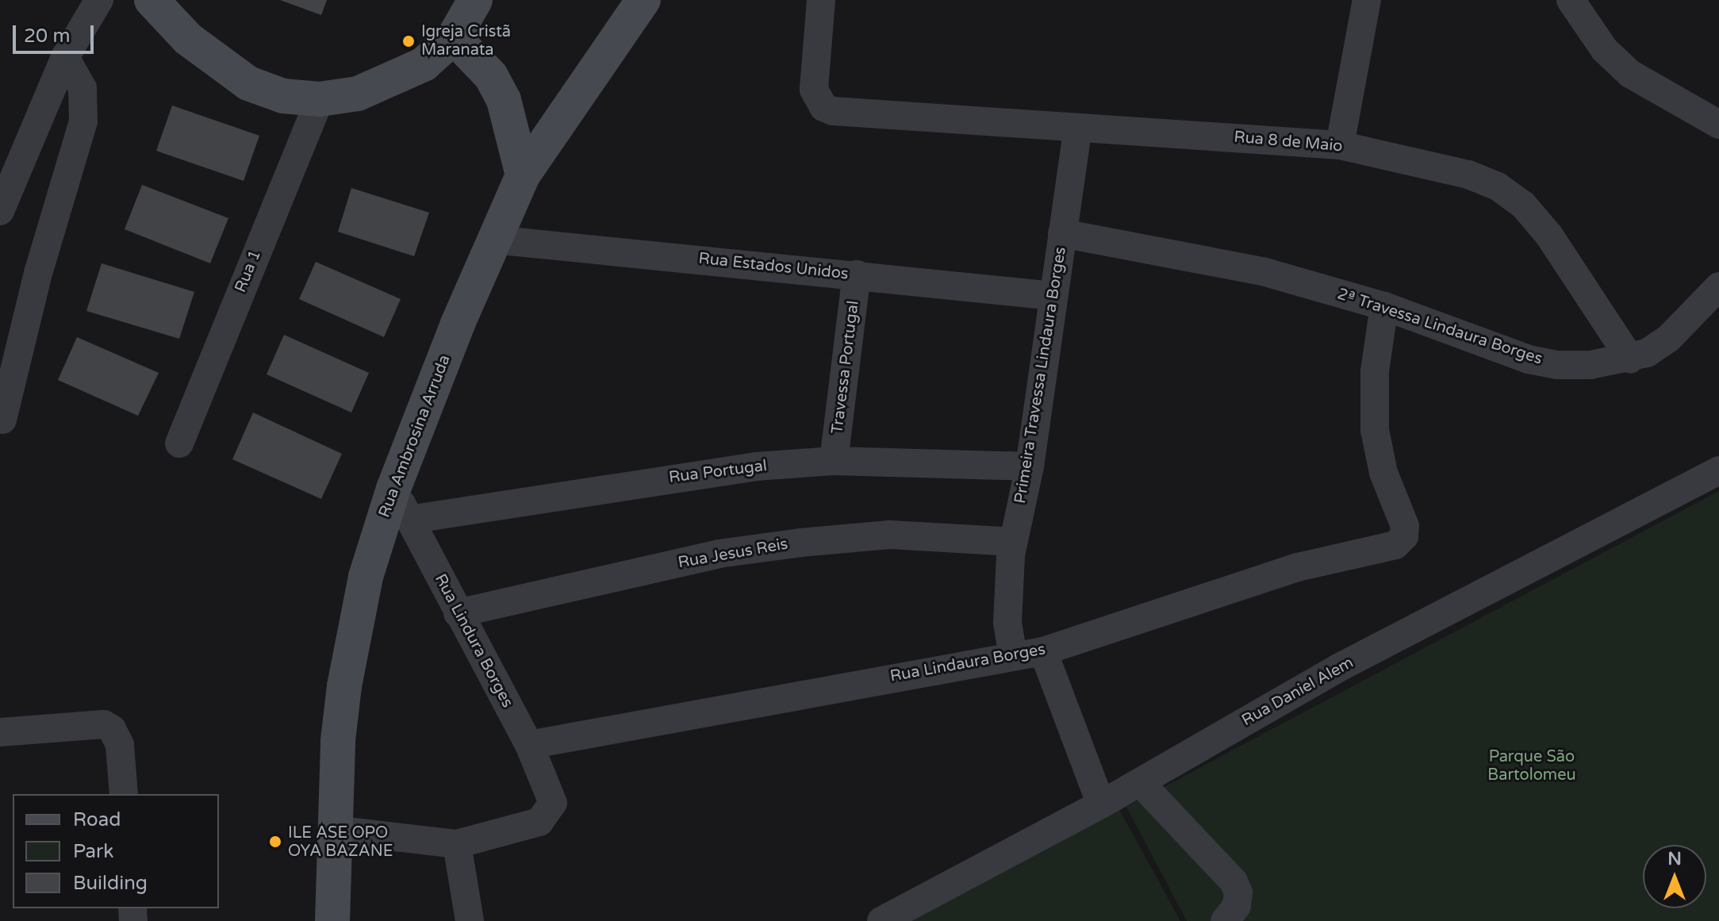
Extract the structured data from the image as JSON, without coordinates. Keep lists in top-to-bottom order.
{
  "streets": {
    "street": [
      "Rua 8 de Maio",
      "Rua Estados Unidos",
      "Rua 1",
      "2ª Travessa Lindaura Borges",
      "Travessa Portugal",
      "Primeira Travessa Lindaura Borges",
      "Rua Ambrosina Arruda",
      "Rua Portugal",
      "Rua Jesus Reis",
      "Rua Lindura Borges",
      "Rua Lindaura Borges",
      "Rua Daniel Alem"
    ]
  },
  "crossings": [
    ["Rua 8 de Maio", "2ª Travessa Lindaura Borges"],
    ["Rua 8 de Maio", "Primeira Travessa Lindaura Borges"],
    ["Rua Estados Unidos", "Travessa Portugal"],
    ["Rua Estados Unidos", "Primeira Travessa Lindaura Borges"],
    ["Rua Estados Unidos", "Rua Ambrosina Arruda"],
    ["2ª Travessa Lindaura Borges", "Primeira Travessa Lindaura Borges"],
    ["2ª Travessa Lindaura Borges", "Rua Lindaura Borges"],
    ["Travessa Portugal", "Rua Portugal"],
    ["Primeira Travessa Lindaura Borges", "Rua Portugal"],
    ["Primeira Travessa Lindaura Borges", "Rua Jesus Reis"],
    ["Primeira Travessa Lindaura Borges", "Rua Lindaura Borges"],
    ["Rua Ambrosina Arruda", "Rua Lindura Borges"],
    ["Rua Portugal", "Rua Lindura Borges"],
    ["Rua Jesus Reis", "Rua Lindura Borges"],
    ["Rua Lindura Borges", "Rua Lindaura Borges"]
  ],
  "parks": ["Parque São Bartolomeu"],
  "places": ["Igreja Cristã Maranata", "ILE ASE OPO OYA BAZANE"],
  "legend": ["Road", "Park", "Building"],
  "scale_bar": "20 m",
  "north": "top"
}
